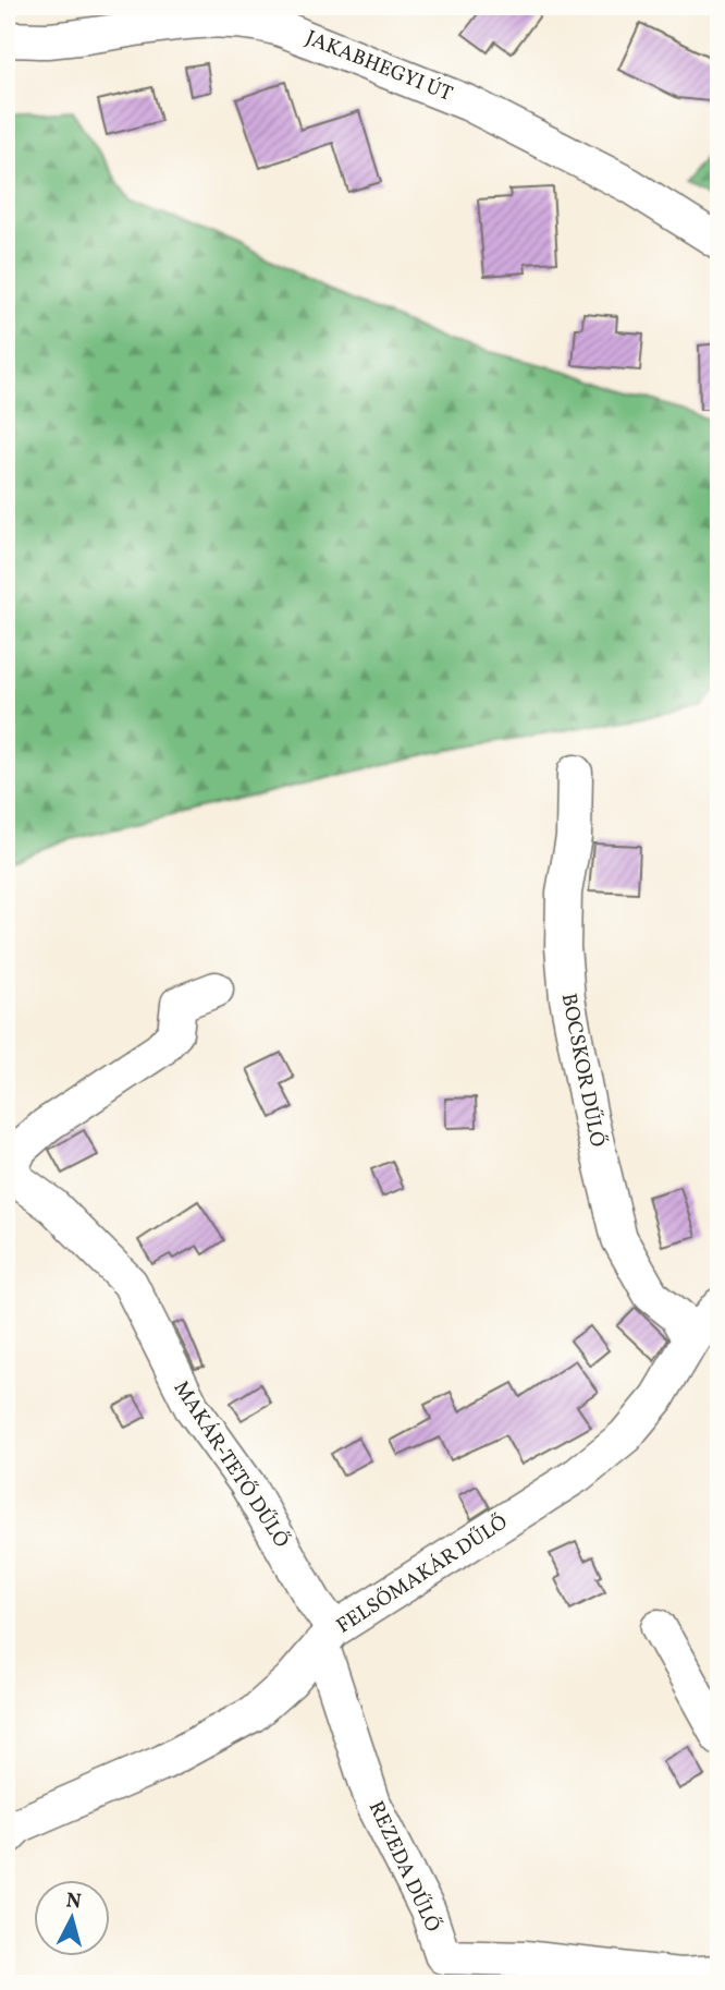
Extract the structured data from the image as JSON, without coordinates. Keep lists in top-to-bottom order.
{
  "streets": {
    "street": [
      "JAKABHEGYI ÚT",
      "BOCSKOR DŰLŐ",
      "MAKÁR-TETŐ DŰLŐ",
      "FELSŐMAKÁR DŰLŐ",
      "REZEDA DŰLŐ"
    ]
  },
  "crossings": [
    ["BOCSKOR DŰLŐ", "FELSŐMAKÁR DŰLŐ"],
    ["MAKÁR-TETŐ DŰLŐ", "FELSŐMAKÁR DŰLŐ"],
    ["MAKÁR-TETŐ DŰLŐ", "REZEDA DŰLŐ"],
    ["FELSŐMAKÁR DŰLŐ", "REZEDA DŰLŐ"]
  ],
  "north": "top"
}
